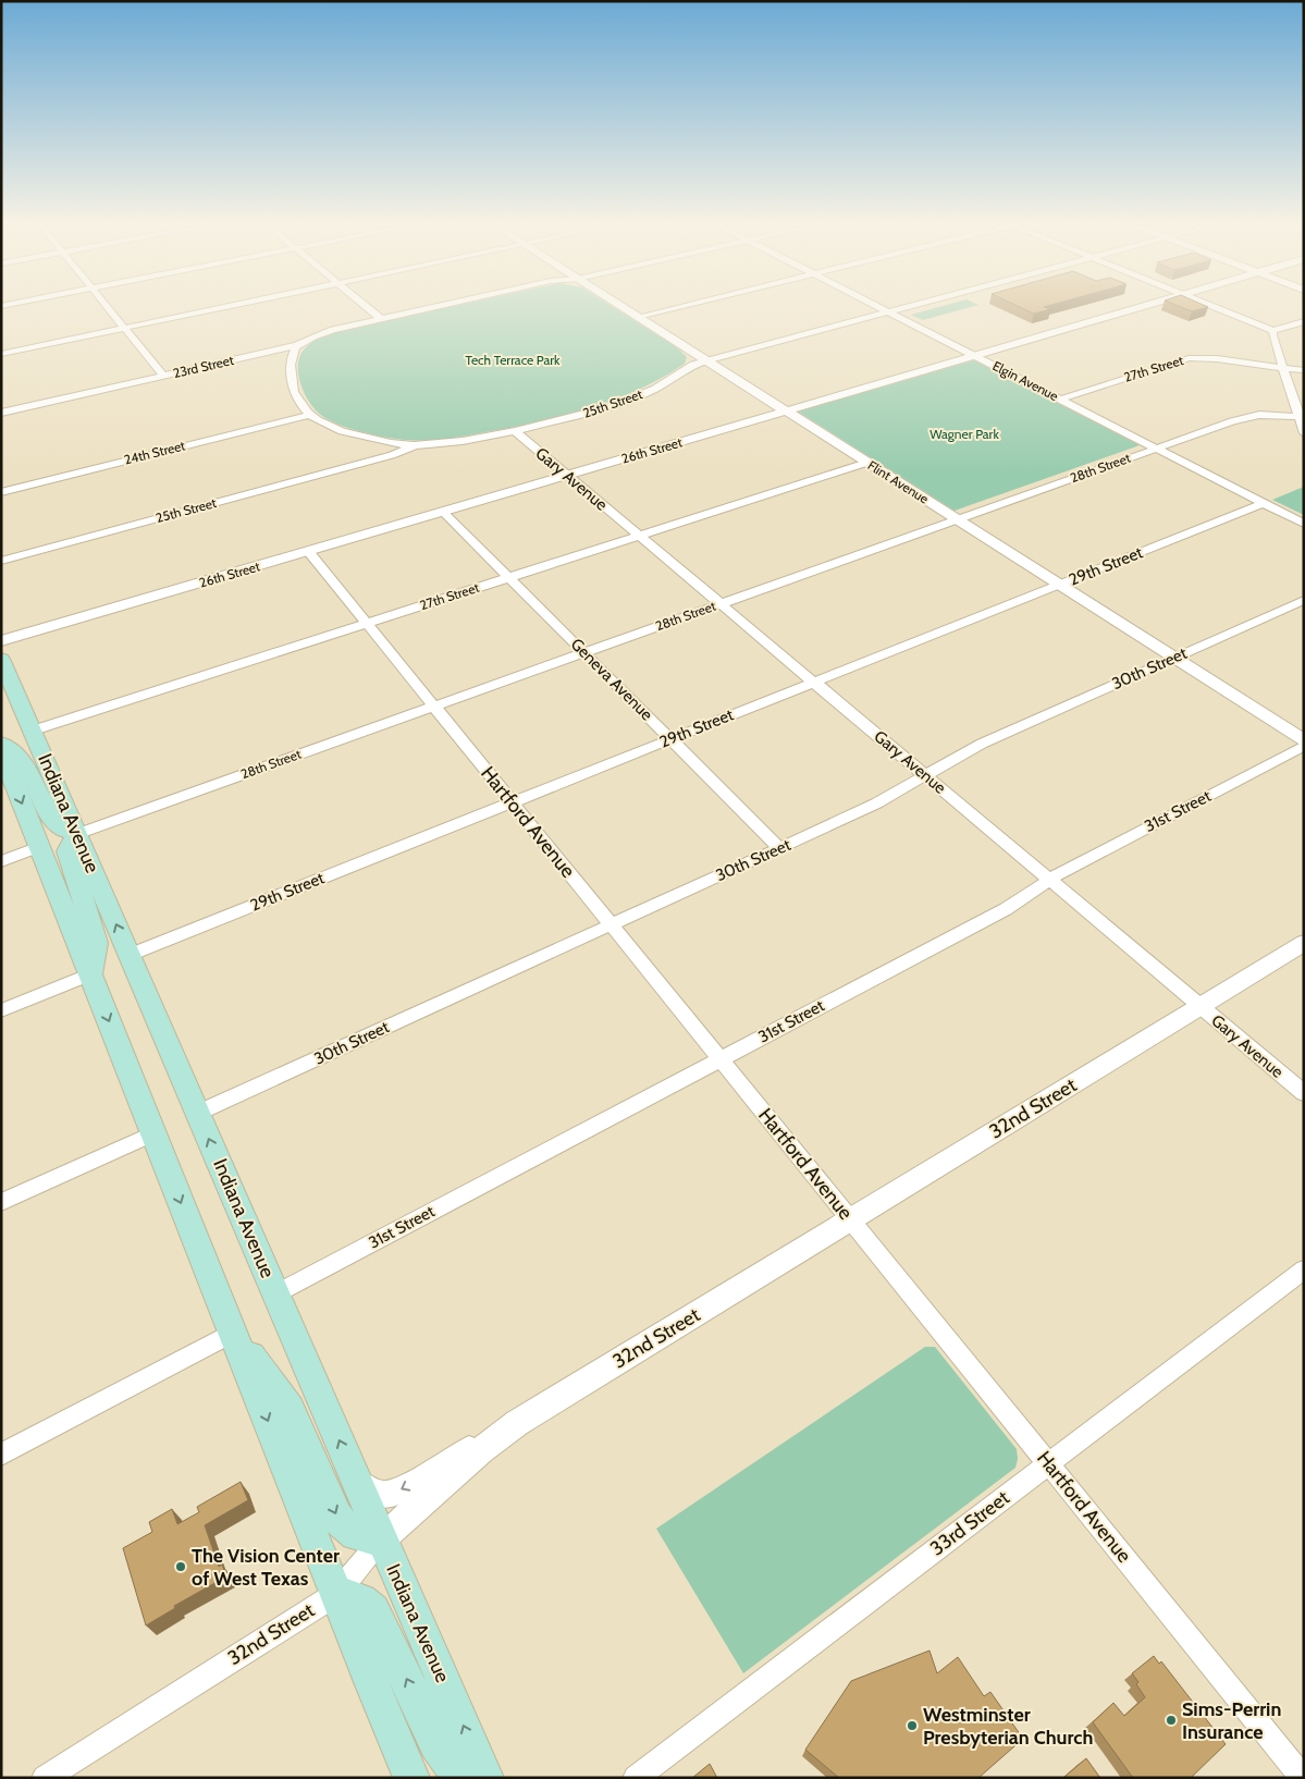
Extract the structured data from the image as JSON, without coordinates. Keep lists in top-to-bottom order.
{
  "streets": {
    "main road": ["Indiana Avenue"],
    "street": [
      "23rd Street",
      "27th Street",
      "Elgin Avenue",
      "25th Street",
      "26th Street",
      "24th Street",
      "28th Street",
      "Gary Avenue",
      "Flint Avenue",
      "29th Street",
      "30th Street",
      "Geneva Avenue",
      "31st Street",
      "Hartford Avenue",
      "32nd Street",
      "33rd Street"
    ]
  },
  "crossings": [
    ["27th Street", "Elgin Avenue"],
    ["27th Street", "Gary Avenue"],
    ["27th Street", "Flint Avenue"],
    ["27th Street", "Geneva Avenue"],
    ["27th Street", "Indiana Avenue"],
    ["27th Street", "Hartford Avenue"],
    ["Elgin Avenue", "25th Street"],
    ["Elgin Avenue", "26th Street"],
    ["Elgin Avenue", "28th Street"],
    ["Elgin Avenue", "29th Street"],
    ["25th Street", "Gary Avenue"],
    ["25th Street", "Flint Avenue"],
    ["26th Street", "Gary Avenue"],
    ["26th Street", "Flint Avenue"],
    ["26th Street", "Geneva Avenue"],
    ["26th Street", "Hartford Avenue"],
    ["28th Street", "Gary Avenue"],
    ["28th Street", "Flint Avenue"],
    ["28th Street", "Geneva Avenue"],
    ["28th Street", "Indiana Avenue"],
    ["28th Street", "Hartford Avenue"],
    ["Gary Avenue", "29th Street"],
    ["Gary Avenue", "30th Street"],
    ["Gary Avenue", "31st Street"],
    ["Gary Avenue", "32nd Street"],
    ["Flint Avenue", "29th Street"],
    ["Flint Avenue", "30th Street"],
    ["29th Street", "Geneva Avenue"],
    ["29th Street", "Indiana Avenue"],
    ["29th Street", "Hartford Avenue"],
    ["30th Street", "Geneva Avenue"],
    ["30th Street", "Indiana Avenue"],
    ["30th Street", "Hartford Avenue"],
    ["31st Street", "Indiana Avenue"],
    ["31st Street", "Hartford Avenue"],
    ["Indiana Avenue", "32nd Street"],
    ["Hartford Avenue", "32nd Street"],
    ["Hartford Avenue", "33rd Street"]
  ],
  "parks": ["Tech Terrace Park", "Wagner Park"],
  "places": ["The Vision Center of West Texas", "Sims-Perrin Insurance", "Westminster Presbyterian Church"]
}
